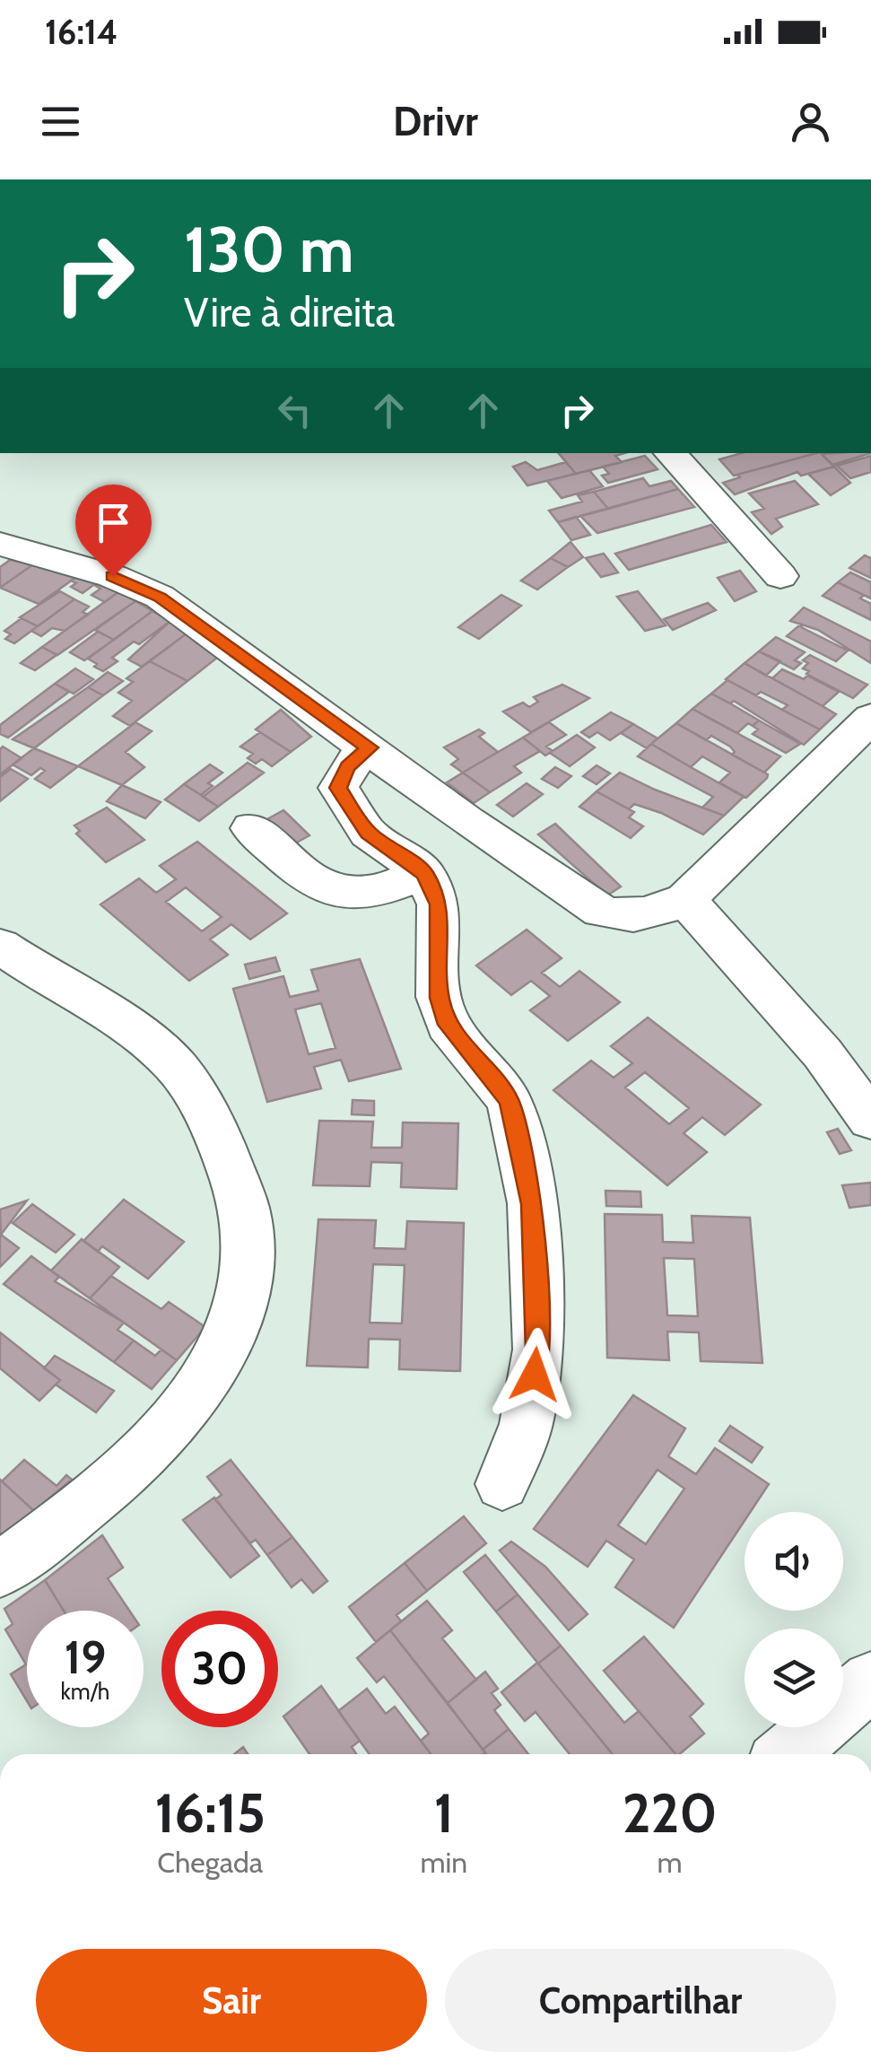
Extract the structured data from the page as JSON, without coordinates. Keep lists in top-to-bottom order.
{
  "page": {
    "status": "16:14",
    "header": "Drivr",
    "turn": ["130 m", "Vire à direita"],
    "speed": "19 km/h",
    "limit": "30",
    "eta": [
      "16:15",
      "Chegada",
      "1",
      "min",
      "220",
      "m"
    ],
    "buttons": ["Sair", "Compartilhar"]
  }
}
